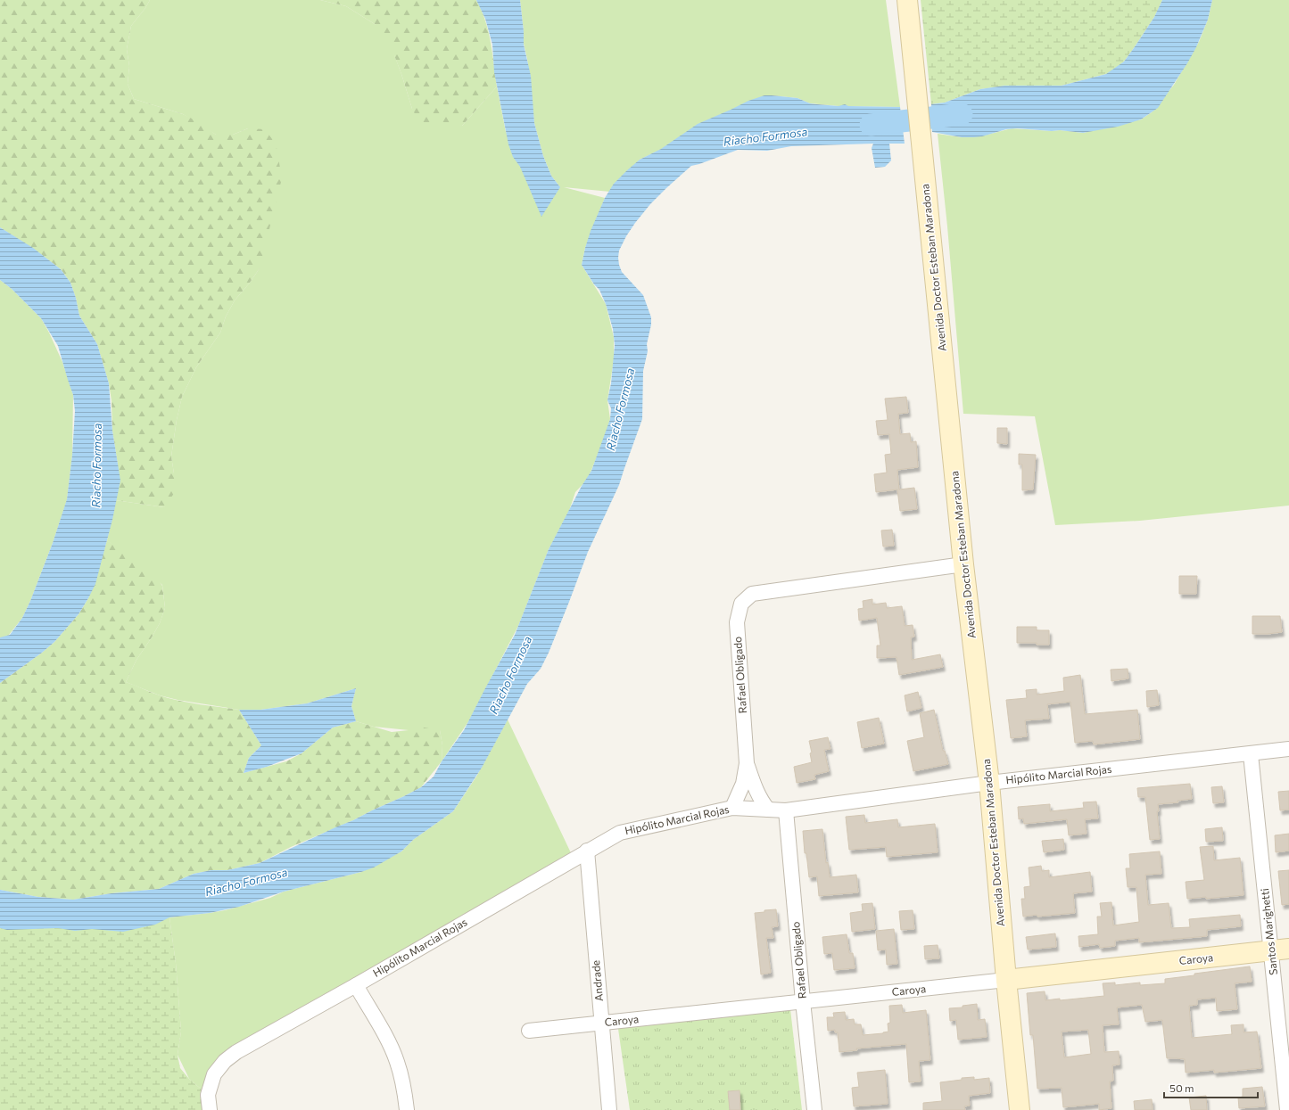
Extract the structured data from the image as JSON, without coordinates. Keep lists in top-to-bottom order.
{
  "streets": {
    "main road": ["Avenida Doctor Esteban Maradona", "Caroya"],
    "street": [
      "Rafael Obligado",
      "Hipólito Marcial Rojas",
      "Santos Marighetti",
      "Andrade"
    ]
  },
  "crossings": [
    ["Avenida Doctor Esteban Maradona", "Rafael Obligado"],
    ["Avenida Doctor Esteban Maradona", "Hipólito Marcial Rojas"],
    ["Avenida Doctor Esteban Maradona", "Caroya"],
    ["Rafael Obligado", "Hipólito Marcial Rojas"],
    ["Rafael Obligado", "Caroya"],
    ["Hipólito Marcial Rojas", "Santos Marighetti"],
    ["Hipólito Marcial Rojas", "Andrade"],
    ["Santos Marighetti", "Caroya"],
    ["Caroya", "Andrade"]
  ],
  "water": ["Riacho Formosa"],
  "scale_bar": "50 m"
}
